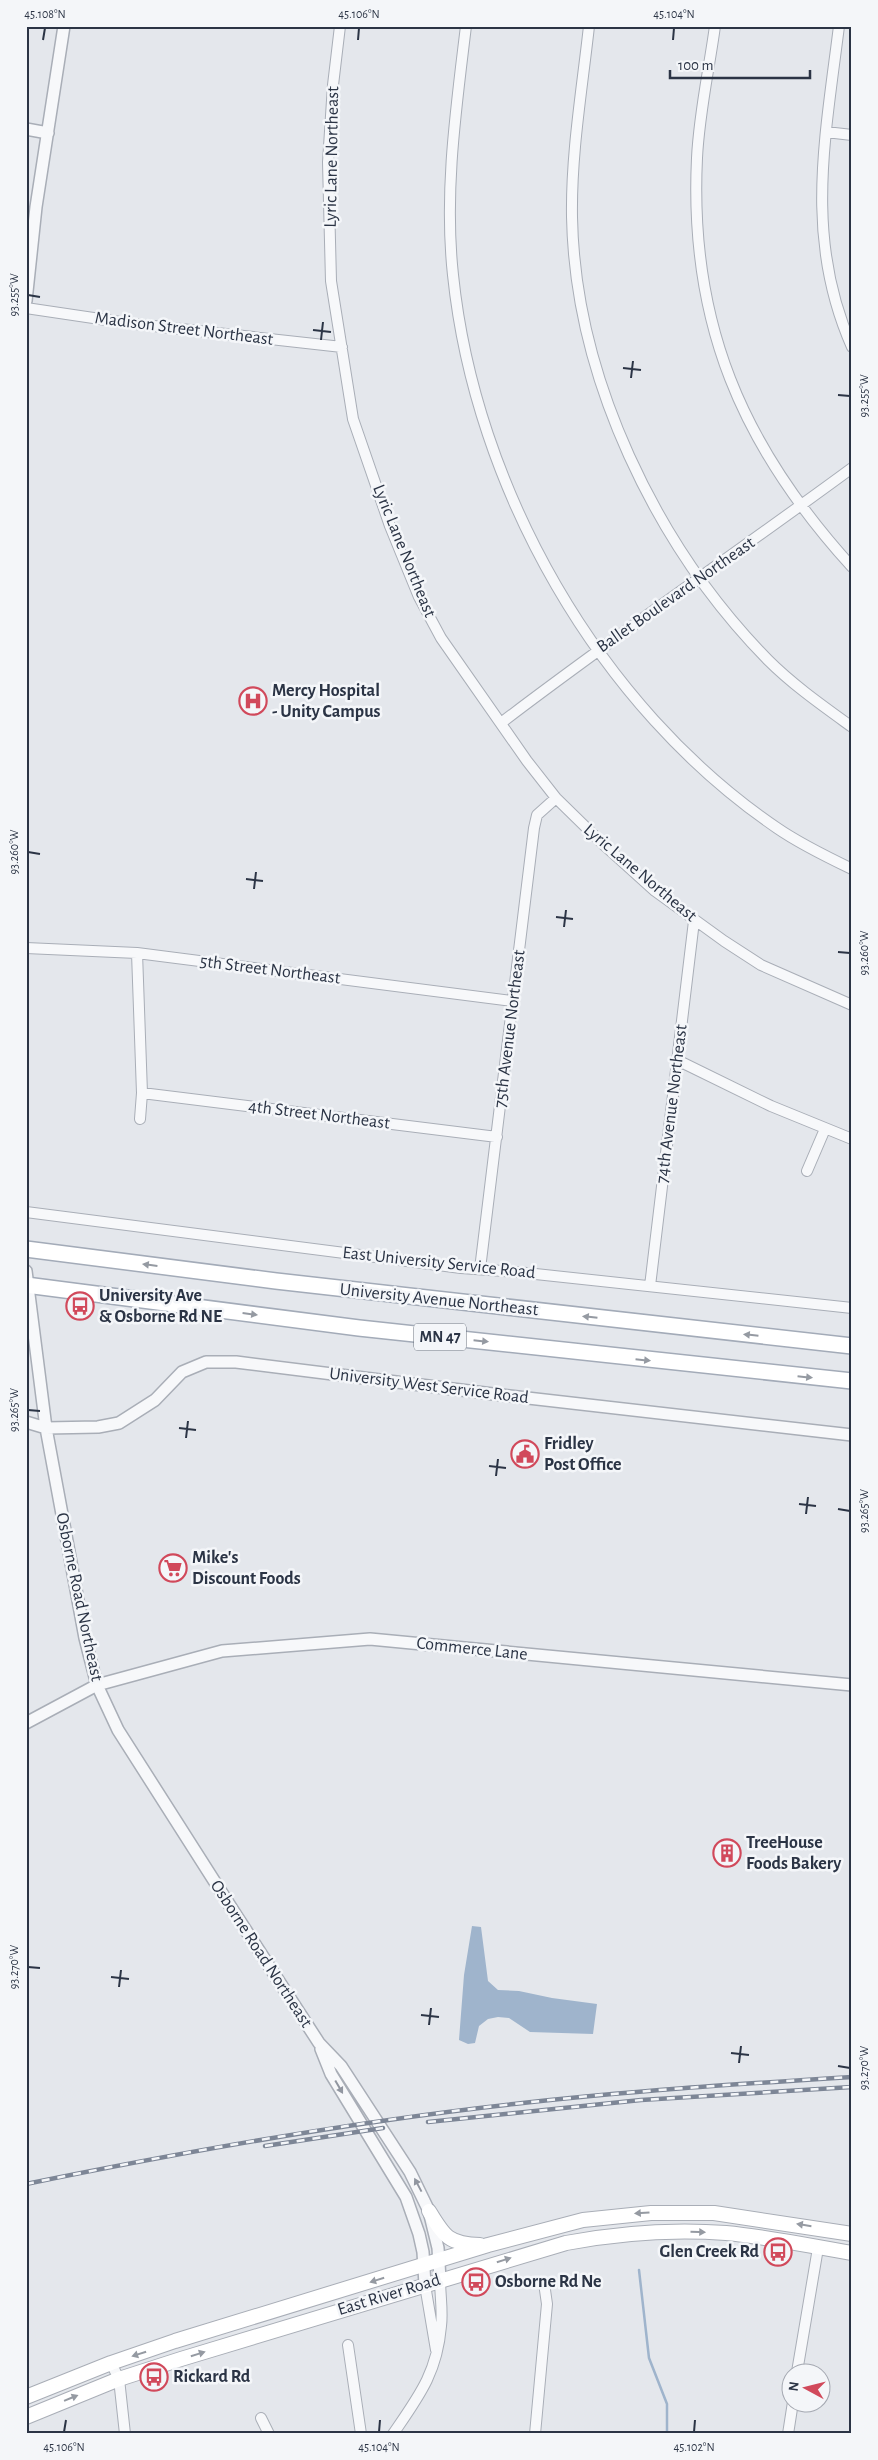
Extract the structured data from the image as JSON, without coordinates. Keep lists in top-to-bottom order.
{
  "streets": {
    "main road": ["University Avenue Northeast", "MN 47", "East River Road"],
    "street": [
      "Lyric Lane Northeast",
      "Madison Street Northeast",
      "Ballet Boulevard Northeast",
      "5th Street Northeast",
      "75th Avenue Northeast",
      "74th Avenue Northeast",
      "4th Street Northeast",
      "East University Service Road",
      "University West Service Road",
      "Osborne Road Northeast",
      "Commerce Lane"
    ]
  },
  "crossings": [
    ["Lyric Lane Northeast", "Madison Street Northeast"],
    ["Lyric Lane Northeast", "Ballet Boulevard Northeast"],
    ["Lyric Lane Northeast", "75th Avenue Northeast"],
    ["Lyric Lane Northeast", "74th Avenue Northeast"],
    ["5th Street Northeast", "75th Avenue Northeast"],
    ["75th Avenue Northeast", "4th Street Northeast"],
    ["75th Avenue Northeast", "East University Service Road"],
    ["74th Avenue Northeast", "East University Service Road"],
    ["University Avenue Northeast", "Osborne Road Northeast"],
    ["University West Service Road", "Osborne Road Northeast"],
    ["Osborne Road Northeast", "Commerce Lane"],
    ["Osborne Road Northeast", "East River Road"]
  ],
  "places": {
    "hospital": ["Mercy Hospital - Unity Campus"],
    "bus stop": [
      "University Ave & Osborne Rd NE",
      "Glen Creek Rd",
      "Osborne Rd Ne",
      "Rickard Rd"
    ],
    "public building": ["Fridley Post Office"],
    "supermarket": ["Mike's Discount Foods"],
    "building": ["TreeHouse Foods Bakery"]
  },
  "scale_bar": "100 m",
  "north": "left",
  "coordinates": [
    "45.108°N",
    "45.106°N",
    "45.104°N",
    "93.255°W",
    "93.260°W",
    "93.265°W",
    "93.270°W",
    "45.102°N"
  ]
}
